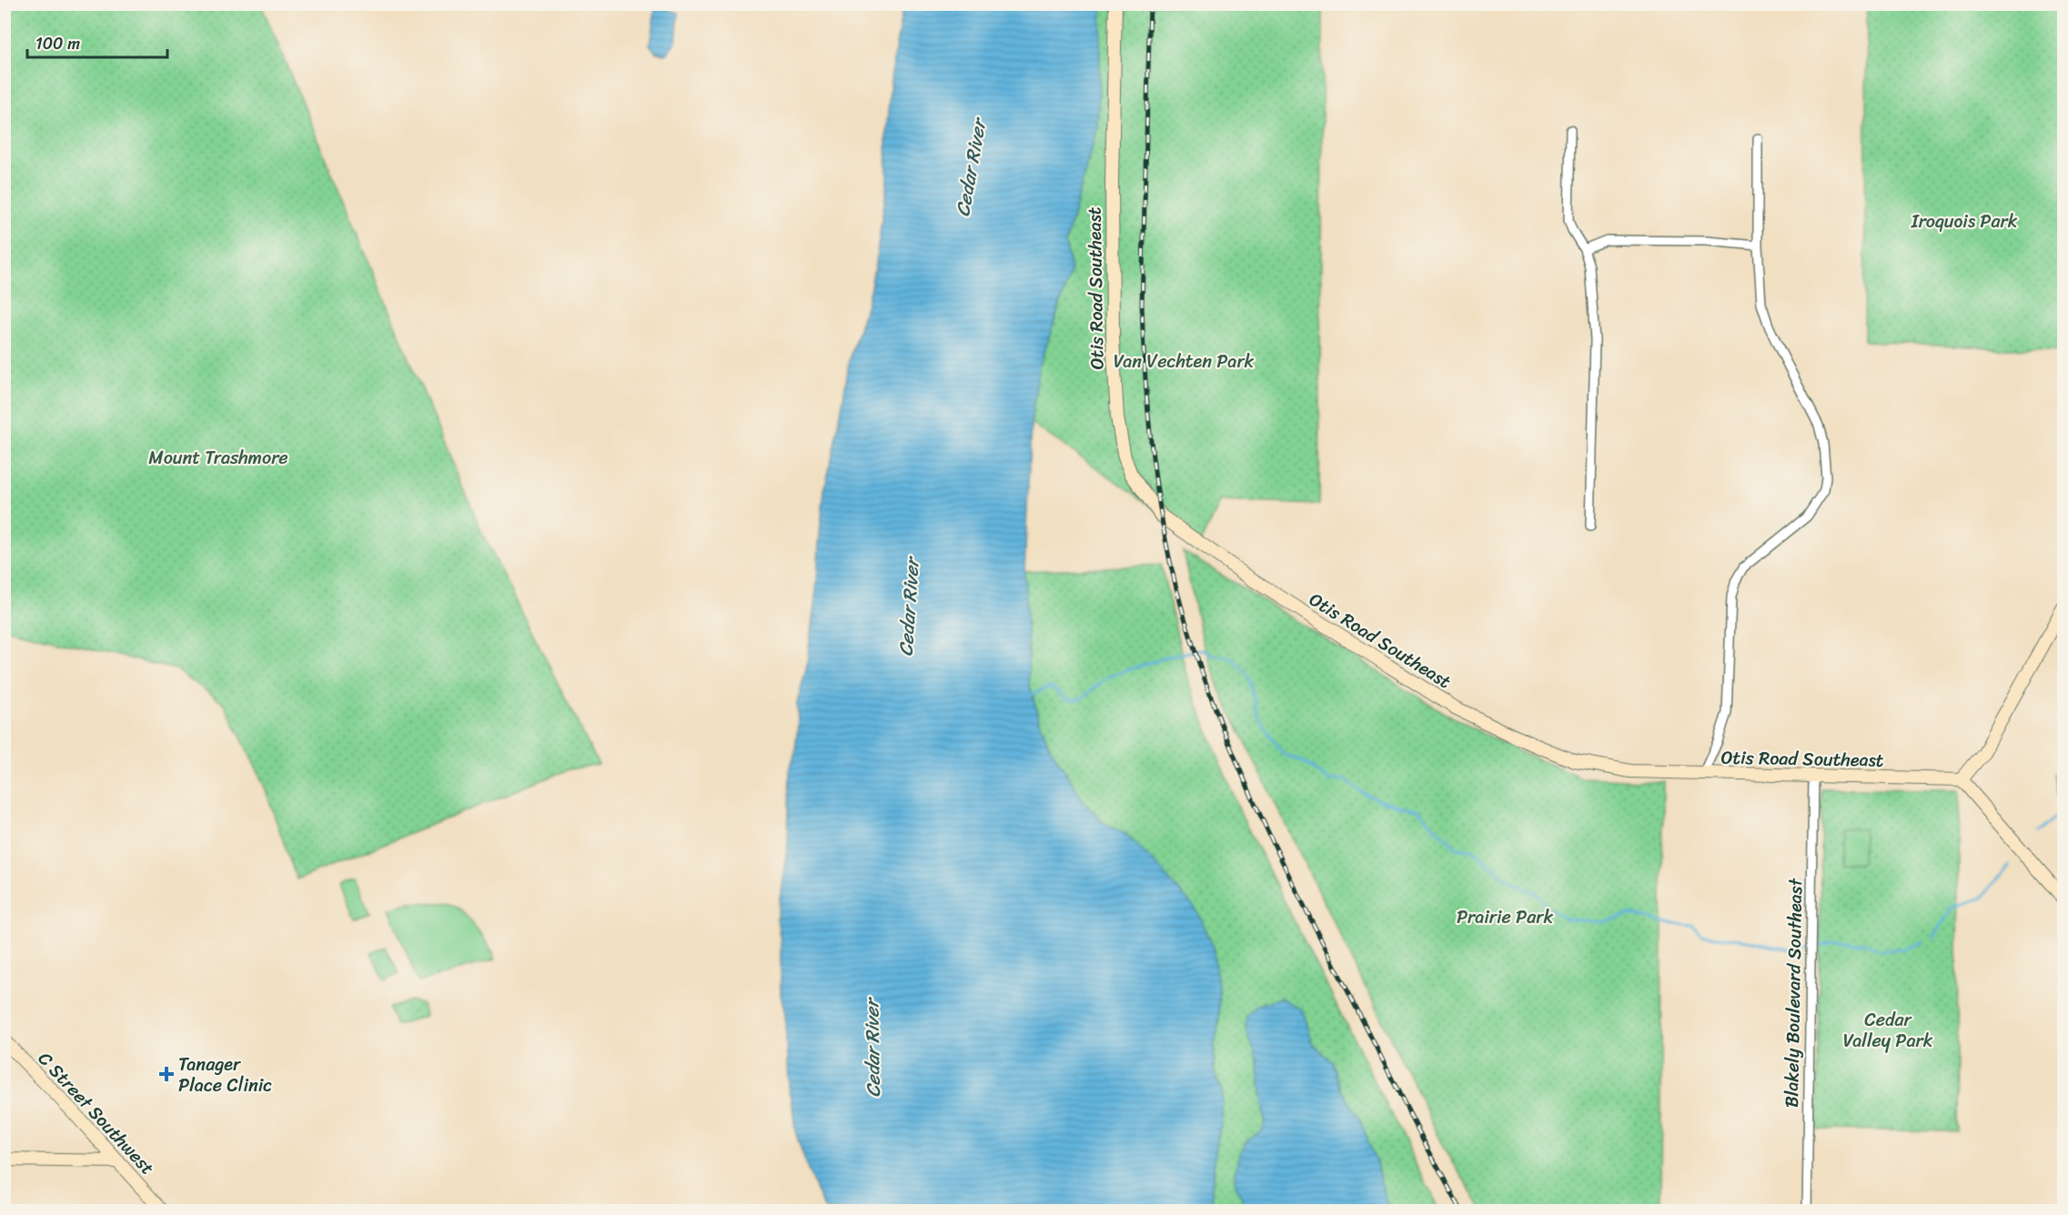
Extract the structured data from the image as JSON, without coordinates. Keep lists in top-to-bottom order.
{
  "streets": {
    "street": ["Otis Road Southeast", "Blakely Boulevard Southeast", "C Street Southwest"]
  },
  "crossings": [
    ["Otis Road Southeast", "Blakely Boulevard Southeast"]
  ],
  "water": ["Cedar River"],
  "parks": [
    "Iroquois Park",
    "Van Vechten Park",
    "Mount Trashmore",
    "Prairie Park",
    "Cedar Valley Park"
  ],
  "places": {
    "health": ["Tanager Place Clinic"]
  },
  "scale_bar": "100 m"
}
